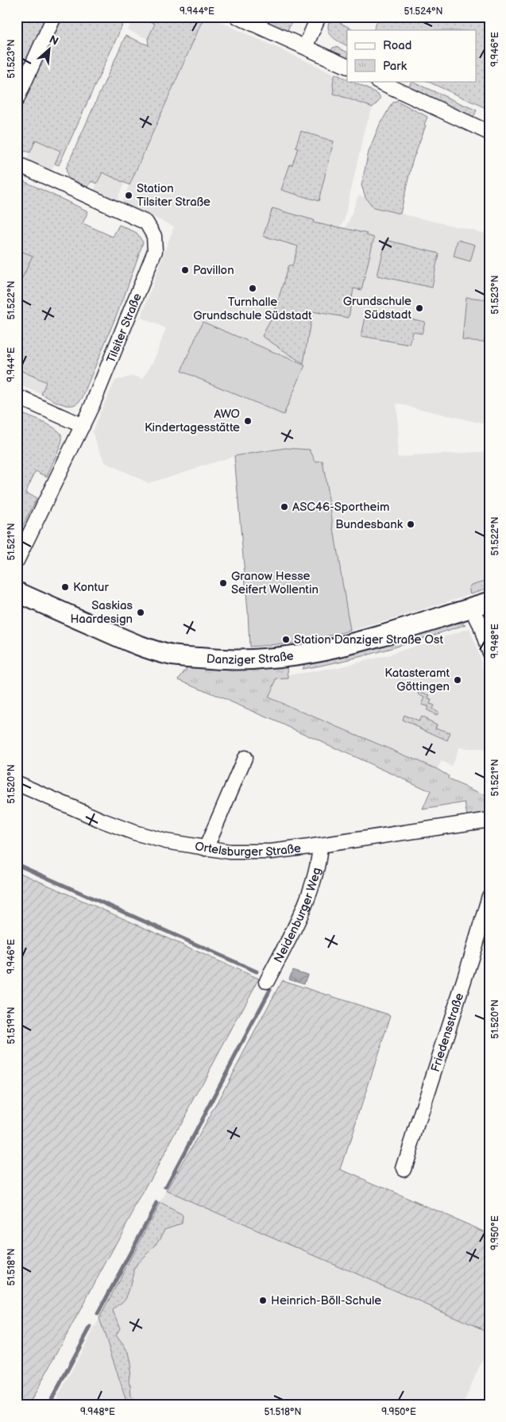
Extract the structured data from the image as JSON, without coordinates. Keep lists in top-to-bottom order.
{
  "streets": {
    "street": [
      "Tilsiter Straße",
      "Danziger Straße",
      "Ortelsburger Straße",
      "Neidenburger Weg",
      "Friedensstraße"
    ]
  },
  "crossings": [
    ["Ortelsburger Straße", "Neidenburger Weg"]
  ],
  "places": [
    "Station Tilsiter Straße",
    "Pavillon",
    "Turnhalle Grundschule Südstadt",
    "Grundschule Südstadt",
    "AWO Kindertagesstätte",
    "ASC46-Sportheim",
    "Bundesbank",
    "Granow Hesse Seifert Wollentin",
    "Kontur",
    "Saskias Haardesign",
    "Station Danziger Straße Ost",
    "Katasteramt Göttingen",
    "Heinrich-Böll-Schule"
  ],
  "legend": ["Road", "Park"],
  "north": "top right",
  "coordinates": [
    "9.944°E",
    "51.524°N",
    "9.946°E",
    "51.523°N",
    "51.522°N",
    "51.521°N",
    "9.948°E",
    "51.520°N",
    "51.519°N",
    "9.950°E",
    "51.518°N"
  ]
}
